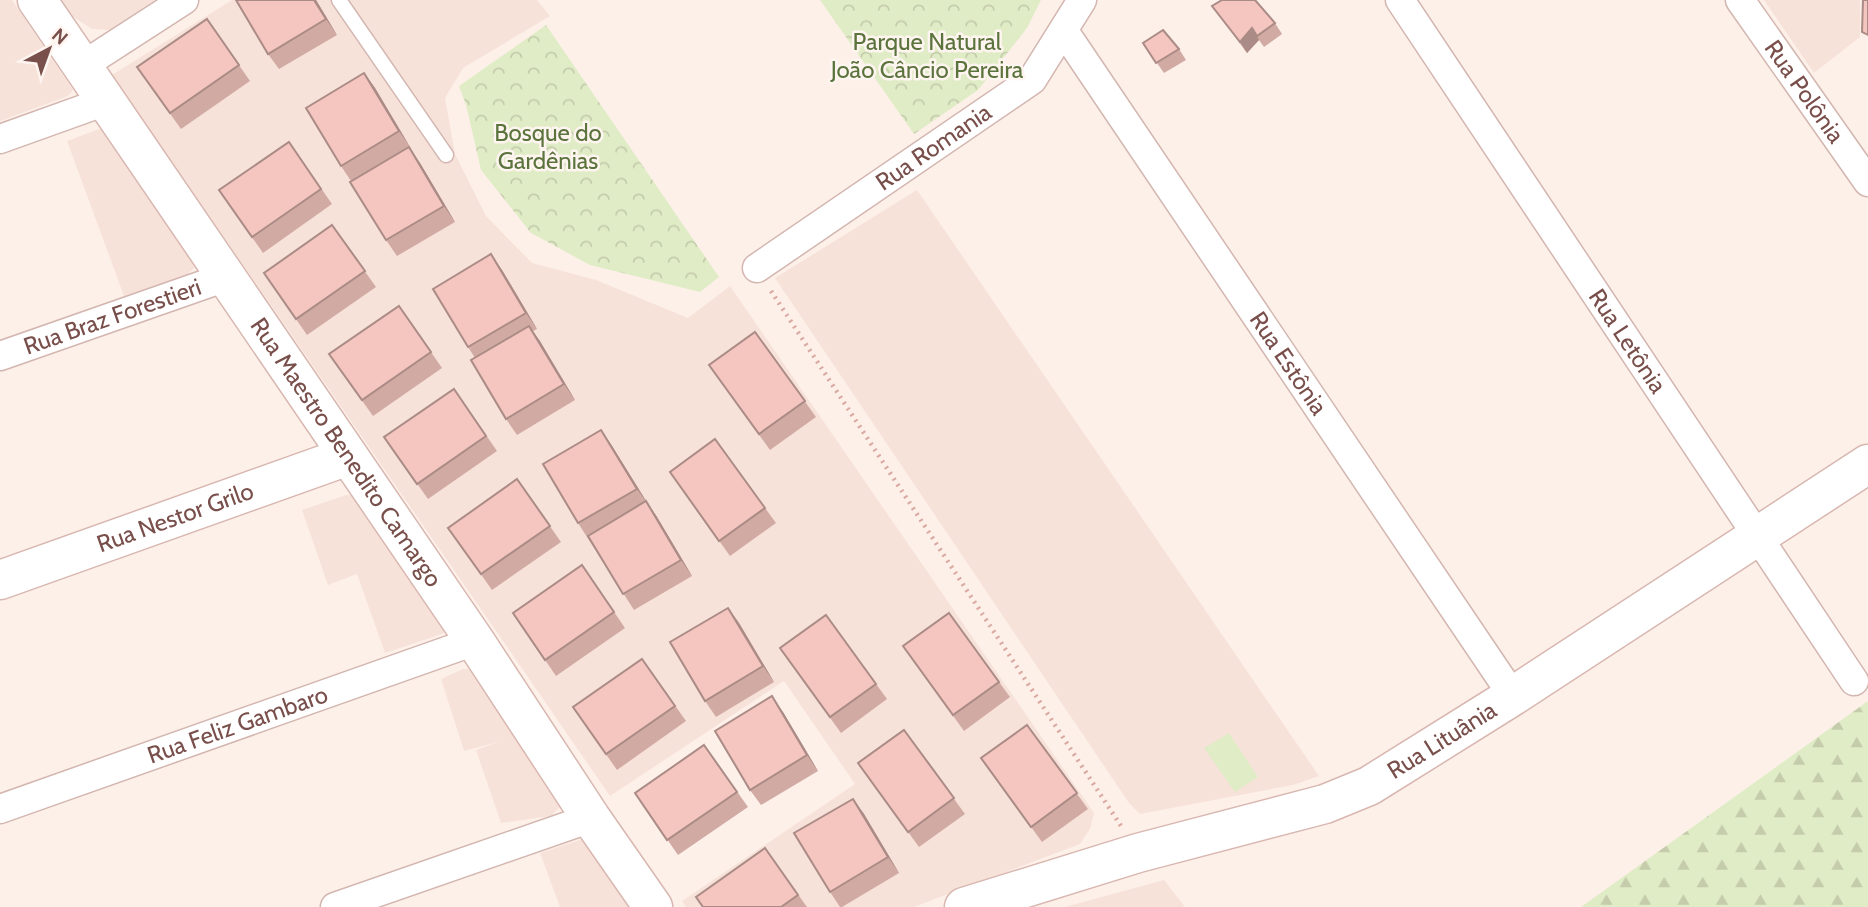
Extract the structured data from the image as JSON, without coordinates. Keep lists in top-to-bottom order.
{
  "streets": {
    "street": [
      "Rua Polônia",
      "Rua Romania",
      "Rua Braz Forestieri",
      "Rua Letônia",
      "Rua Estônia",
      "Rua Maestro Benedito Camargo",
      "Rua Nestor Grilo",
      "Rua Feliz Gambaro",
      "Rua Lituânia"
    ]
  },
  "crossings": [
    ["Rua Romania", "Rua Estônia"],
    ["Rua Braz Forestieri", "Rua Maestro Benedito Camargo"],
    ["Rua Letônia", "Rua Lituânia"],
    ["Rua Estônia", "Rua Lituânia"],
    ["Rua Maestro Benedito Camargo", "Rua Nestor Grilo"],
    ["Rua Maestro Benedito Camargo", "Rua Feliz Gambaro"]
  ],
  "parks": ["Parque Natural João Câncio Pereira", "Bosque do Gardênias"],
  "north": "top right"
}
